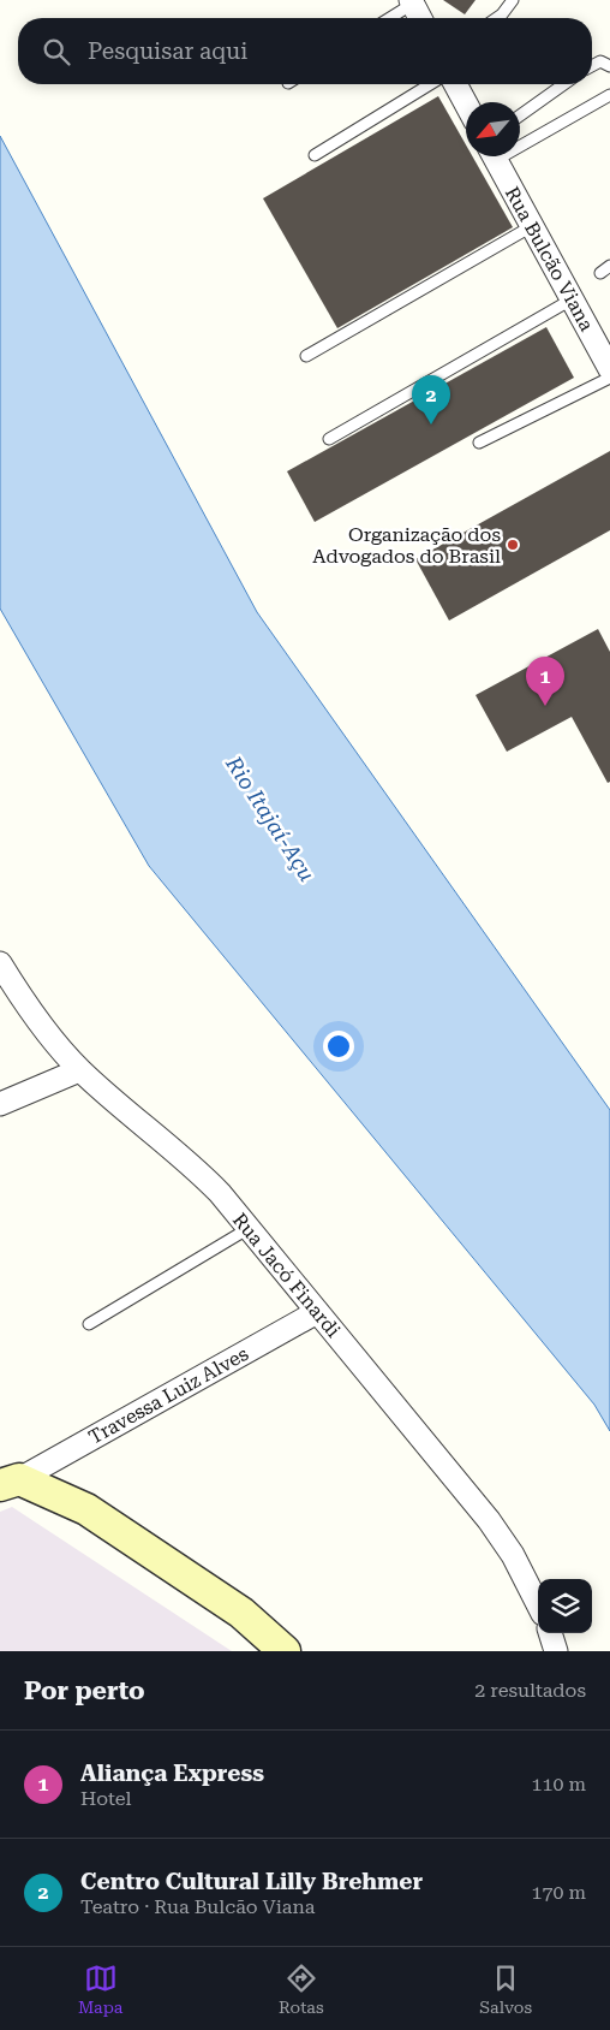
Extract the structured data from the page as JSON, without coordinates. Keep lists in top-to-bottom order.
{
  "streets": {
    "street": ["Rua Bulcão Viana", "Rua Jacó Finardi", "Travessa Luiz Alves"]
  },
  "crossings": [
    ["Rua Jacó Finardi", "Travessa Luiz Alves"]
  ],
  "water": ["Rio Itajaí-Açu"],
  "places": ["Organização dos Advogados do Brasil"],
  "north": "bottom left",
  "page": {
    "search": "Pesquisar aqui",
    "pins": ["2", "1"],
    "heading": ["Por perto", "2 resultados"],
    "list": [
      {
        "mark": "1",
        "name": "Aliança Express",
        "note": "Hotel",
        "value": "110 m"
      },
      {
        "mark": "2",
        "name": "Centro Cultural Lilly Brehmer",
        "note": "Teatro · Rua Bulcão Viana",
        "value": "170 m"
      }
    ],
    "nav": ["Mapa", "Rotas", "Salvos"]
  }
}
